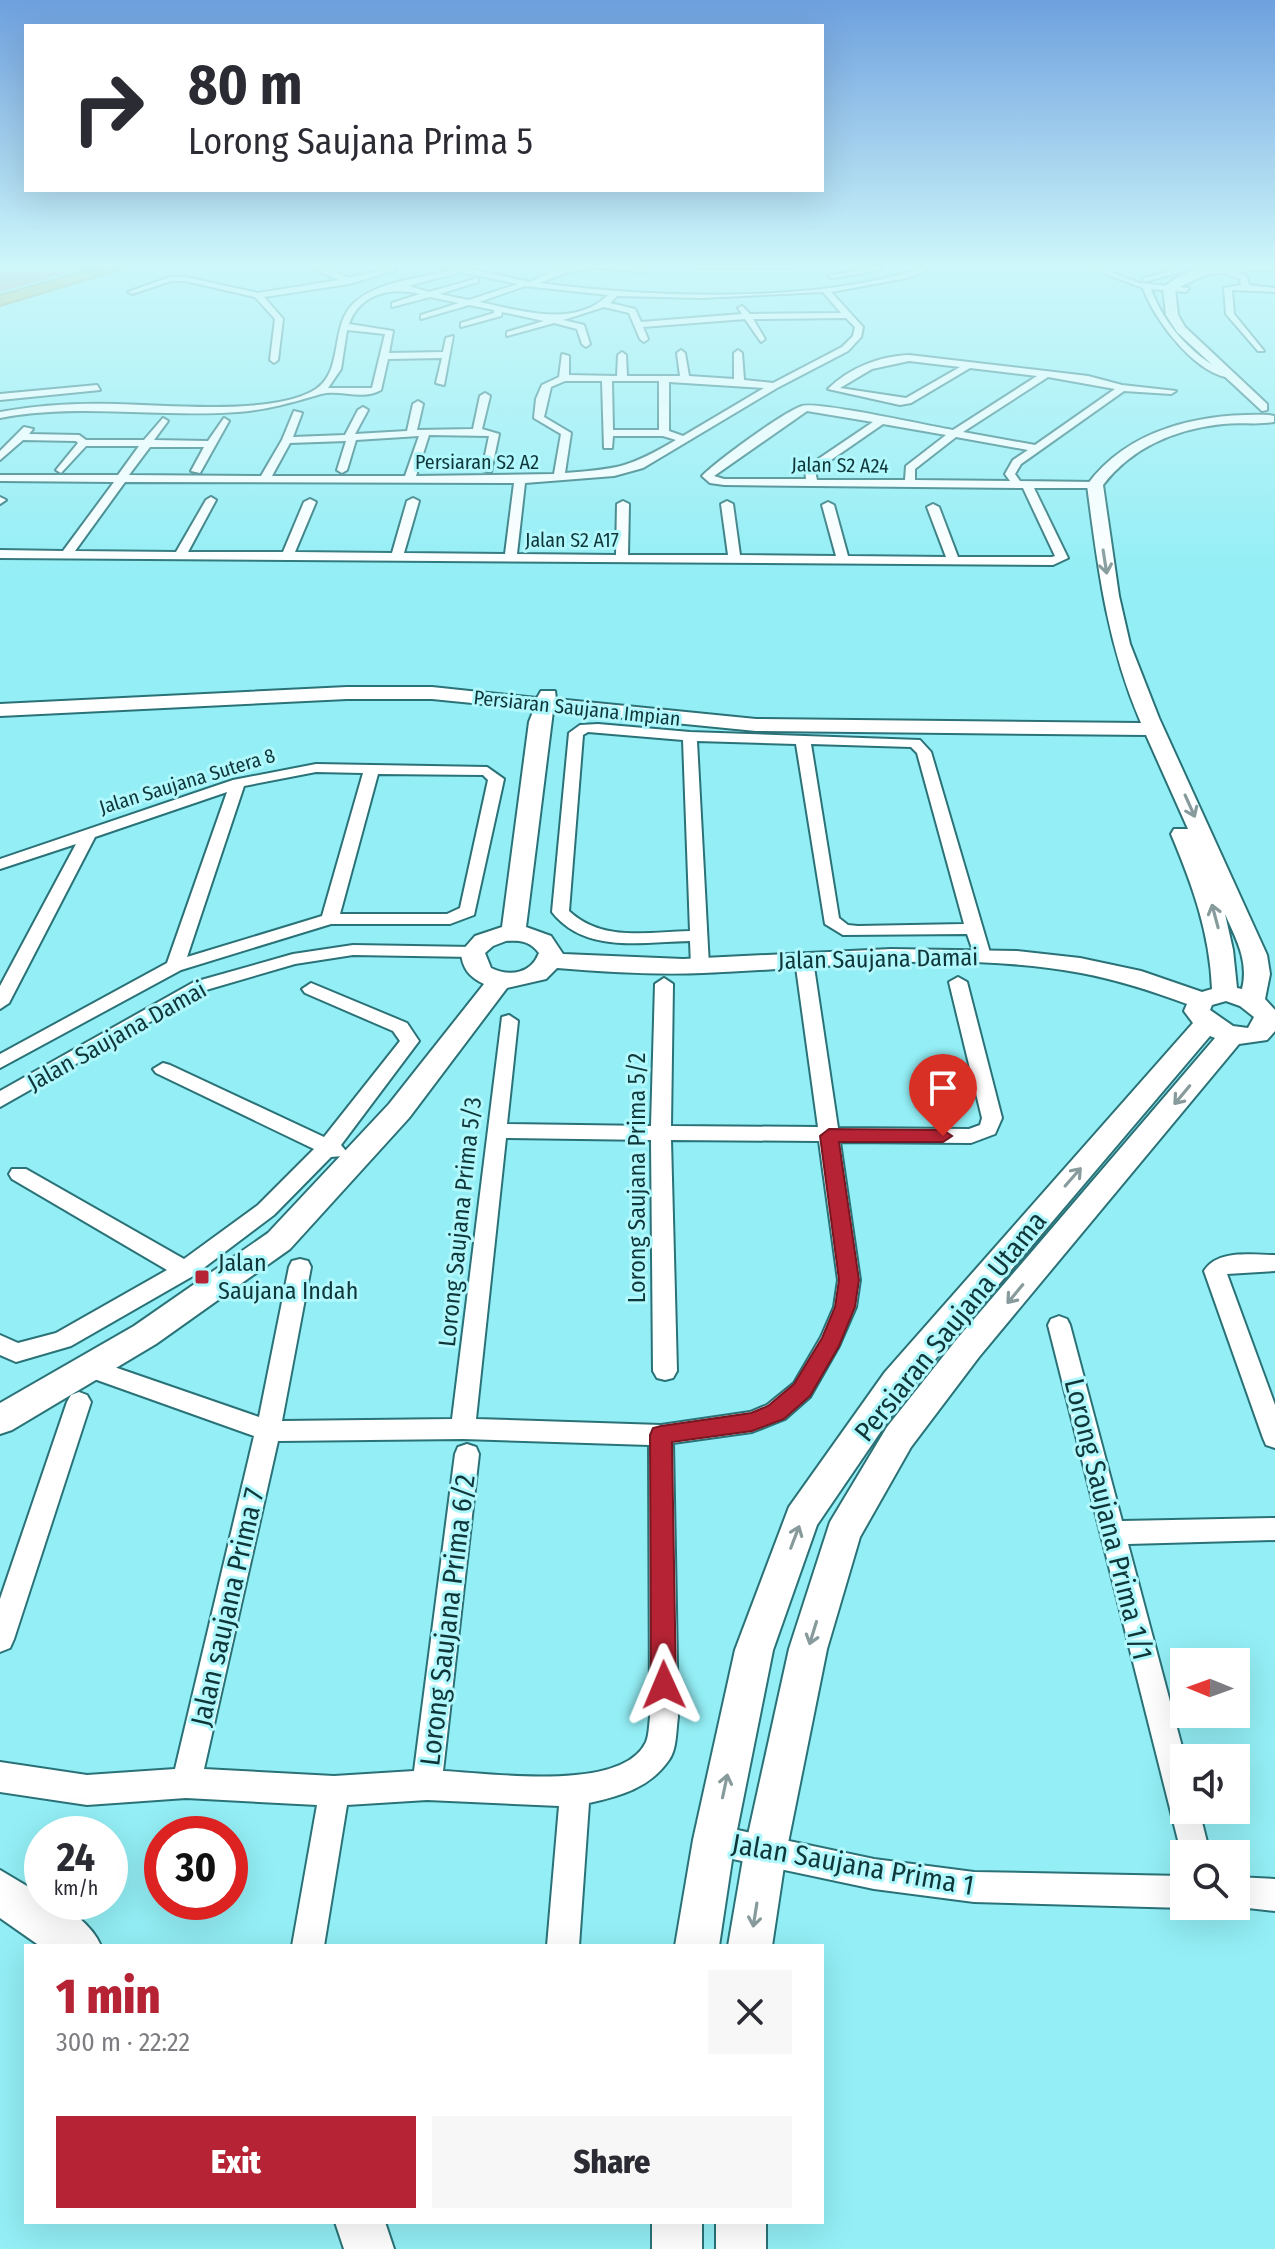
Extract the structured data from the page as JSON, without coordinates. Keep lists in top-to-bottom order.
{
  "streets": {
    "main road": ["Persiaran Saujana Impian", "Jalan Saujana Damai", "Persiaran Saujana Utama"],
    "street": [
      "Persiaran S2 A2",
      "Jalan S2 A24",
      "Jalan S2 A17",
      "Jalan Saujana Sutera 8",
      "Lorong Saujana Prima 5/2",
      "Lorong Saujana Prima 5/3",
      "Lorong Saujana Prima 1/1",
      "Jalan saujana Prima 7",
      "Lorong Saujana Prima 6/2",
      "Jalan Saujana Prima 1"
    ]
  },
  "crossings": [
    ["Jalan S2 A24", "Jalan S2 A17"],
    ["Persiaran Saujana Impian", "Jalan Saujana Damai"],
    ["Jalan Saujana Damai", "Persiaran Saujana Utama"],
    ["Lorong Saujana Prima 5/3", "Lorong Saujana Prima 6/2"],
    ["Persiaran Saujana Utama", "Jalan Saujana Prima 1"]
  ],
  "places": {
    "transit": ["Jalan Saujana Indah"]
  },
  "north": "left",
  "page": {
    "turn": ["80 m", "Lorong Saujana Prima 5"],
    "speed": "24 km/h",
    "limit": "30",
    "heading": ["1 min", "300 m · 22:22"],
    "buttons": ["Exit", "Share"]
  }
}
